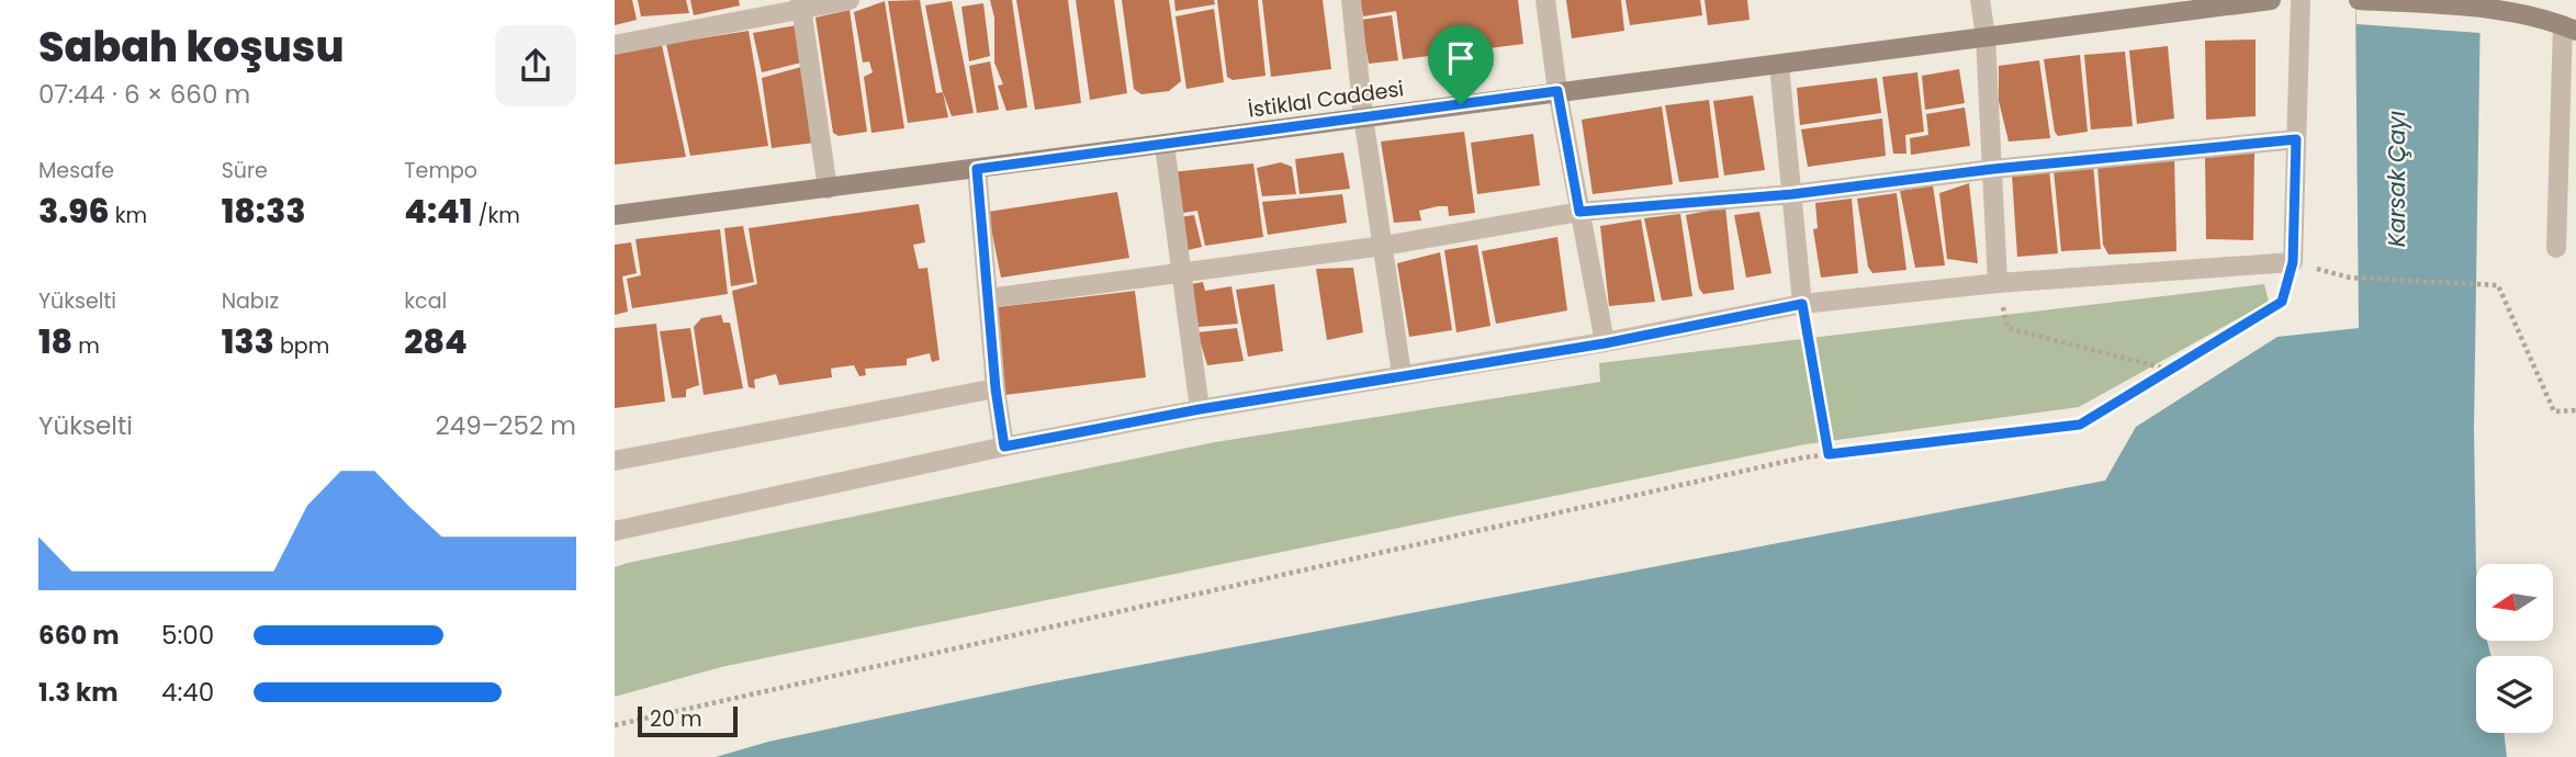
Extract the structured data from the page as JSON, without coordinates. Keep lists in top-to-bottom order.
{
  "streets": {
    "main road": ["İstiklal Caddesi"]
  },
  "water": ["Karsak Çayı"],
  "scale_bar": "20 m",
  "north": "left",
  "page": {
    "heading": ["Sabah koşusu", "07:44 · 6 × 660 m"],
    "stats": [
      ["Mesafe", "3.96 km"],
      ["Süre", "18:33"],
      ["Tempo", "4:41 /km"],
      ["Yükselti", "18 m"],
      ["Nabız", "133 bpm"],
      ["kcal", "284"]
    ],
    "chart": ["Yükselti", "249–252 m"],
    "list": [
      {
        "name": "660 m",
        "note": "5:00"
      },
      {
        "name": "1.3 km",
        "note": "4:40"
      }
    ],
    "scale": "20 m"
  }
}
